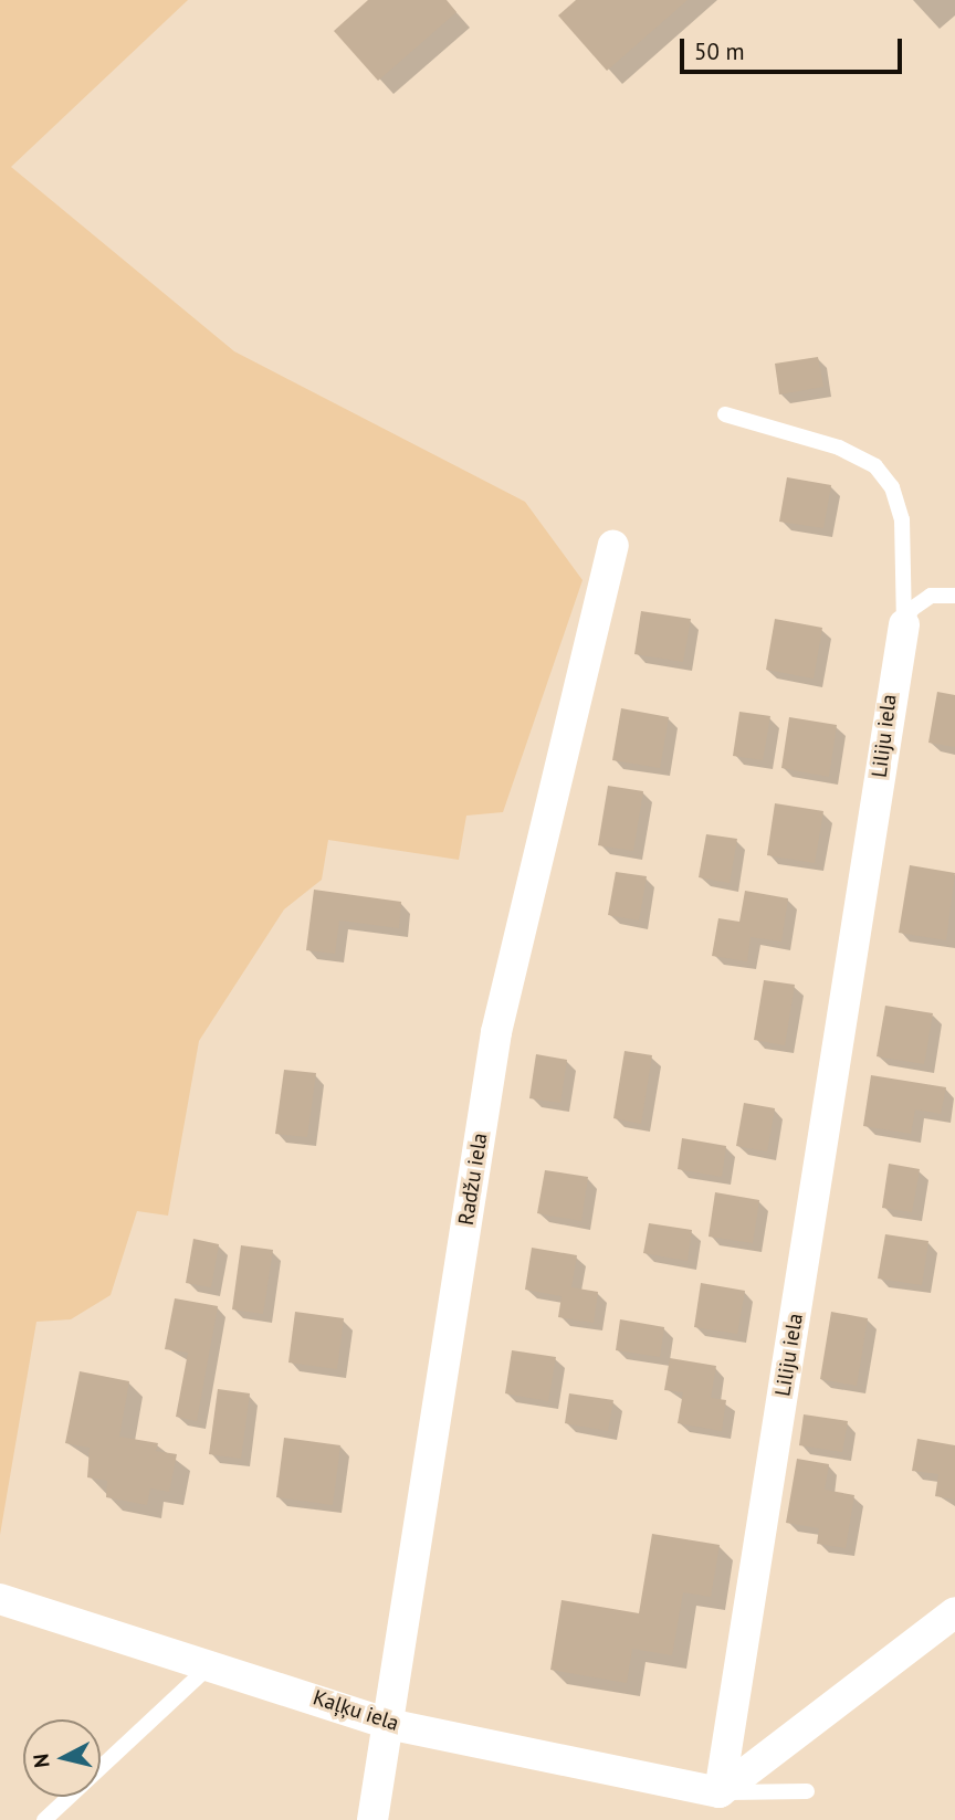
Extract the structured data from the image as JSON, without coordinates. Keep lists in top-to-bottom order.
{
  "streets": {
    "street": ["Liliju iela", "Radžu iela", "Kaļķu iela"]
  },
  "crossings": [
    ["Liliju iela", "Kaļķu iela"],
    ["Radžu iela", "Kaļķu iela"]
  ],
  "scale_bar": "50 m",
  "north": "left"
}
